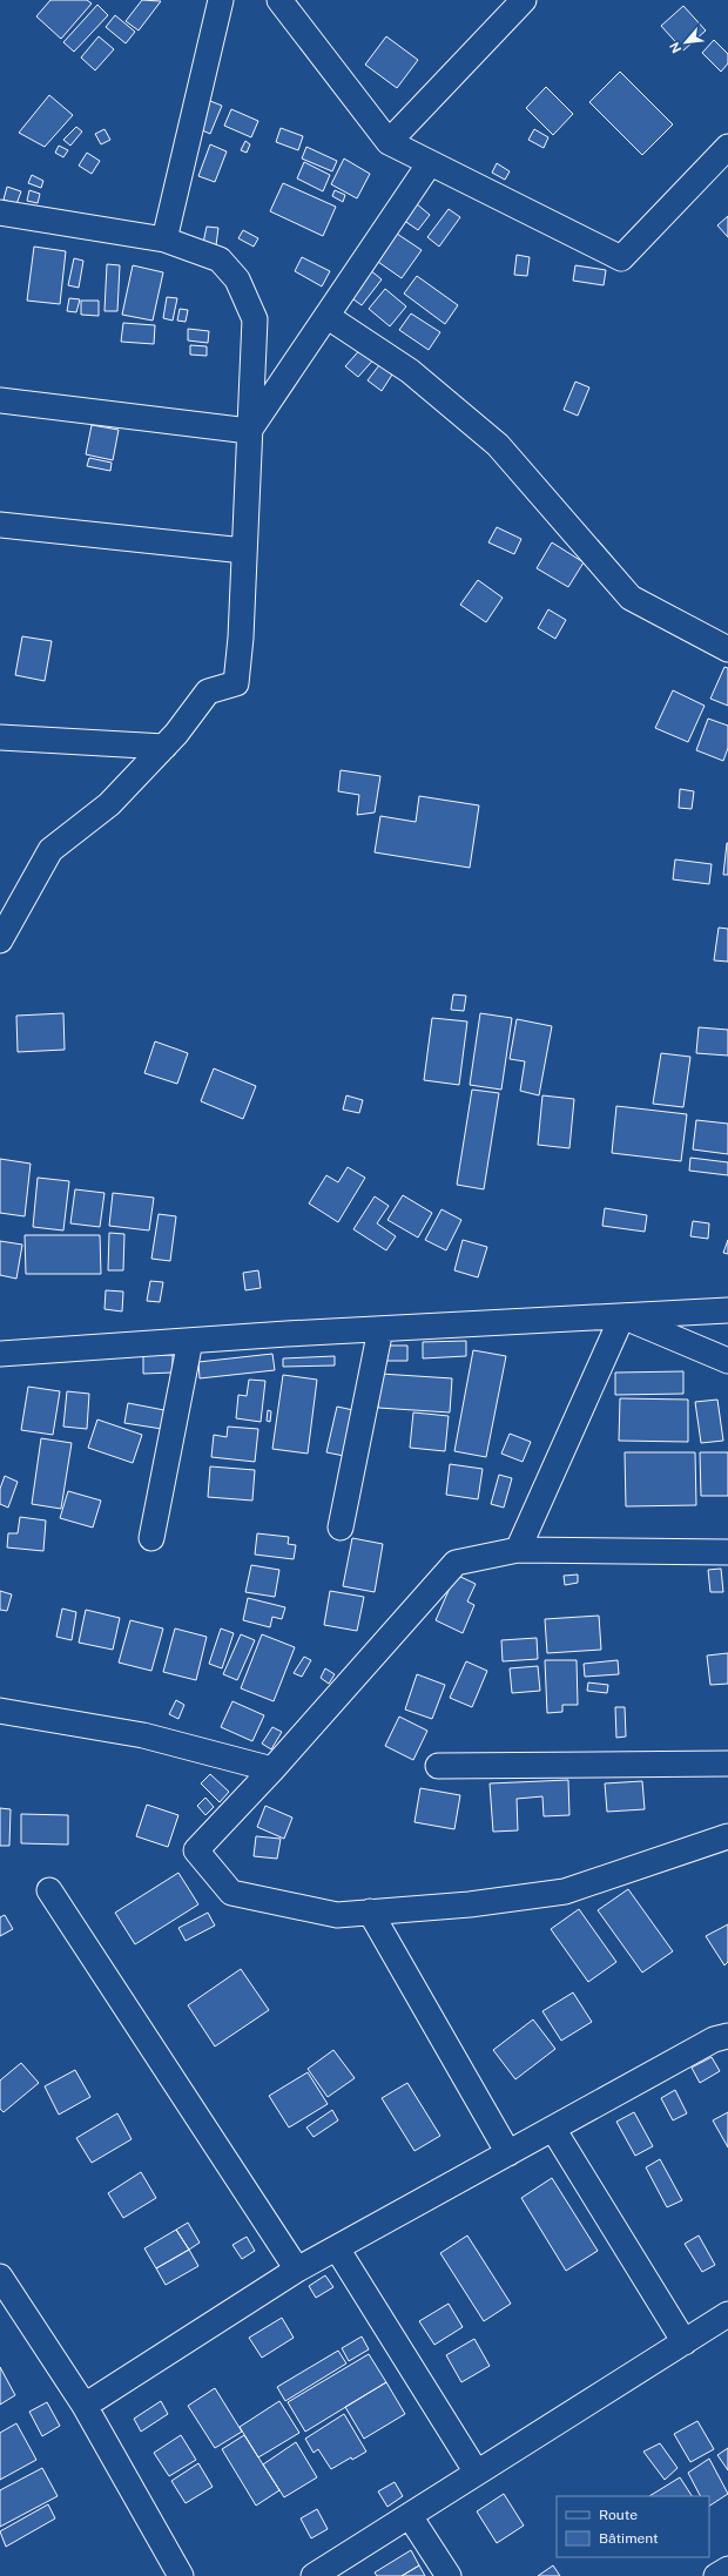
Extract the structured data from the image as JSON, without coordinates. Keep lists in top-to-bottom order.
{
  "legend": ["Route", "Bâtiment"],
  "north": "bottom left"
}
